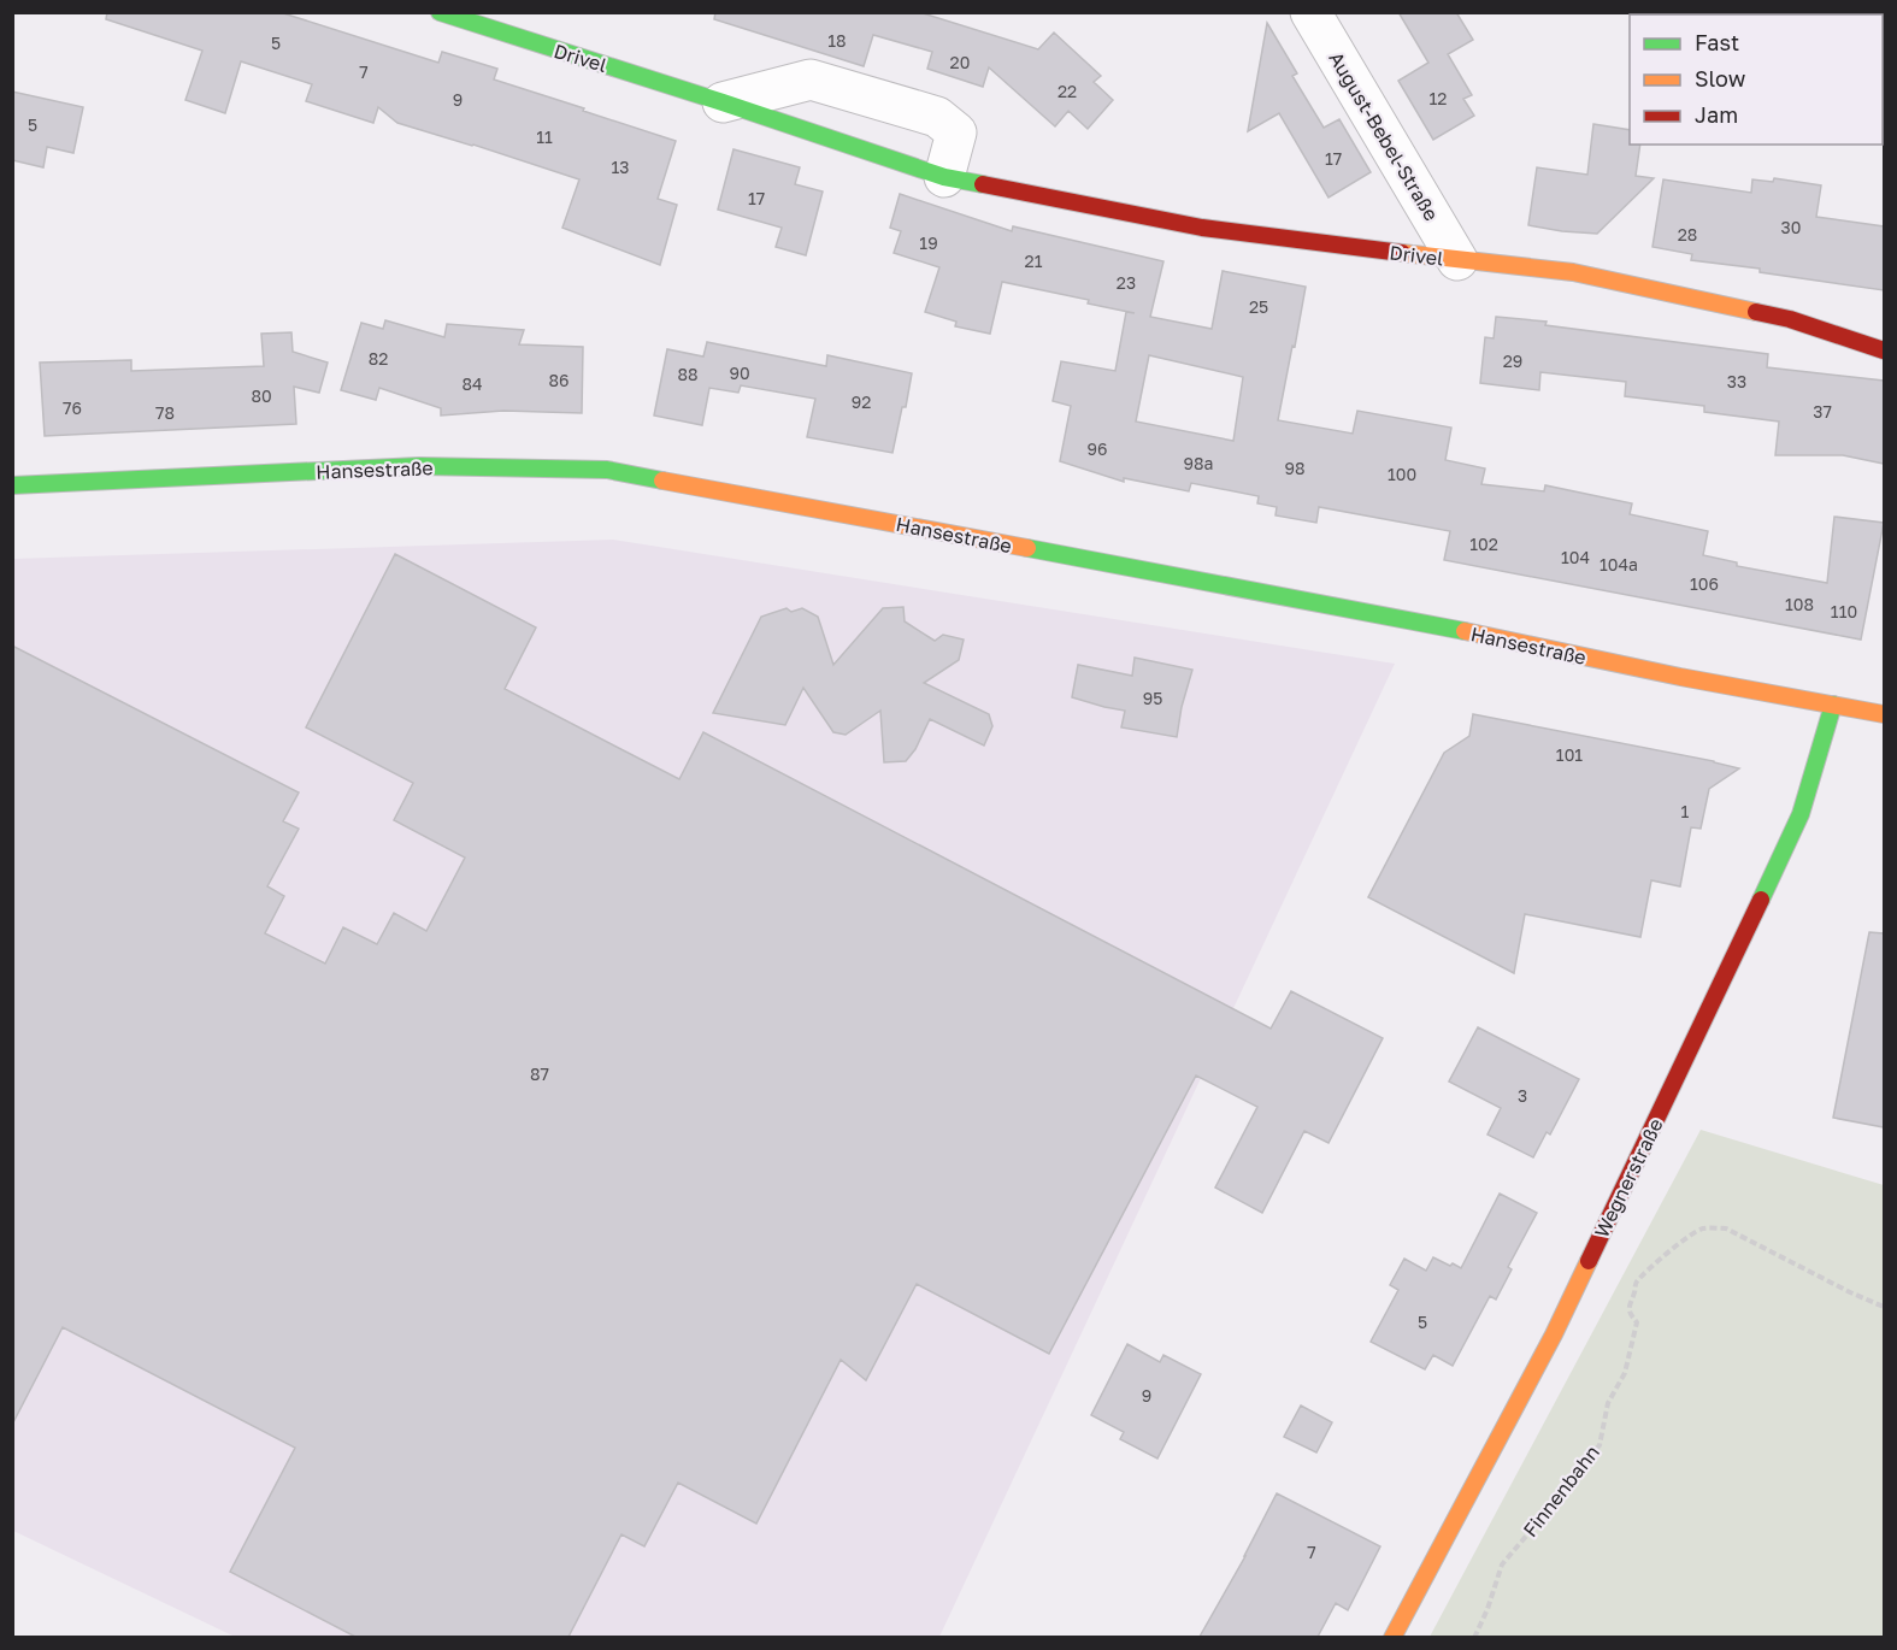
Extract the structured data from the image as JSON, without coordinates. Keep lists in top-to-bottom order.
{
  "streets": {
    "street": [
      "Drivel",
      "August-Bebel-Straße",
      "Hansestraße",
      "Wegnerstraße"
    ],
    "path": ["Finnenbahn"]
  },
  "crossings": [
    ["Drivel", "August-Bebel-Straße"],
    ["Hansestraße", "Wegnerstraße"]
  ],
  "house_numbers": [
    "18",
    "5",
    "20",
    "7",
    "22",
    "12",
    "9",
    "5",
    "11",
    "17",
    "13",
    "17",
    "30",
    "28",
    "19",
    "21",
    "23",
    "25",
    "82",
    "29",
    "90",
    "88",
    "86",
    "33",
    "84",
    "80",
    "92",
    "76",
    "37",
    "78",
    "96",
    "98a",
    "98",
    "100",
    "102",
    "104",
    "104a",
    "106",
    "108",
    "110",
    "95",
    "101",
    "1",
    "87",
    "3",
    "5",
    "9",
    "7"
  ],
  "legend": ["Fast", "Slow", "Jam"]
}
